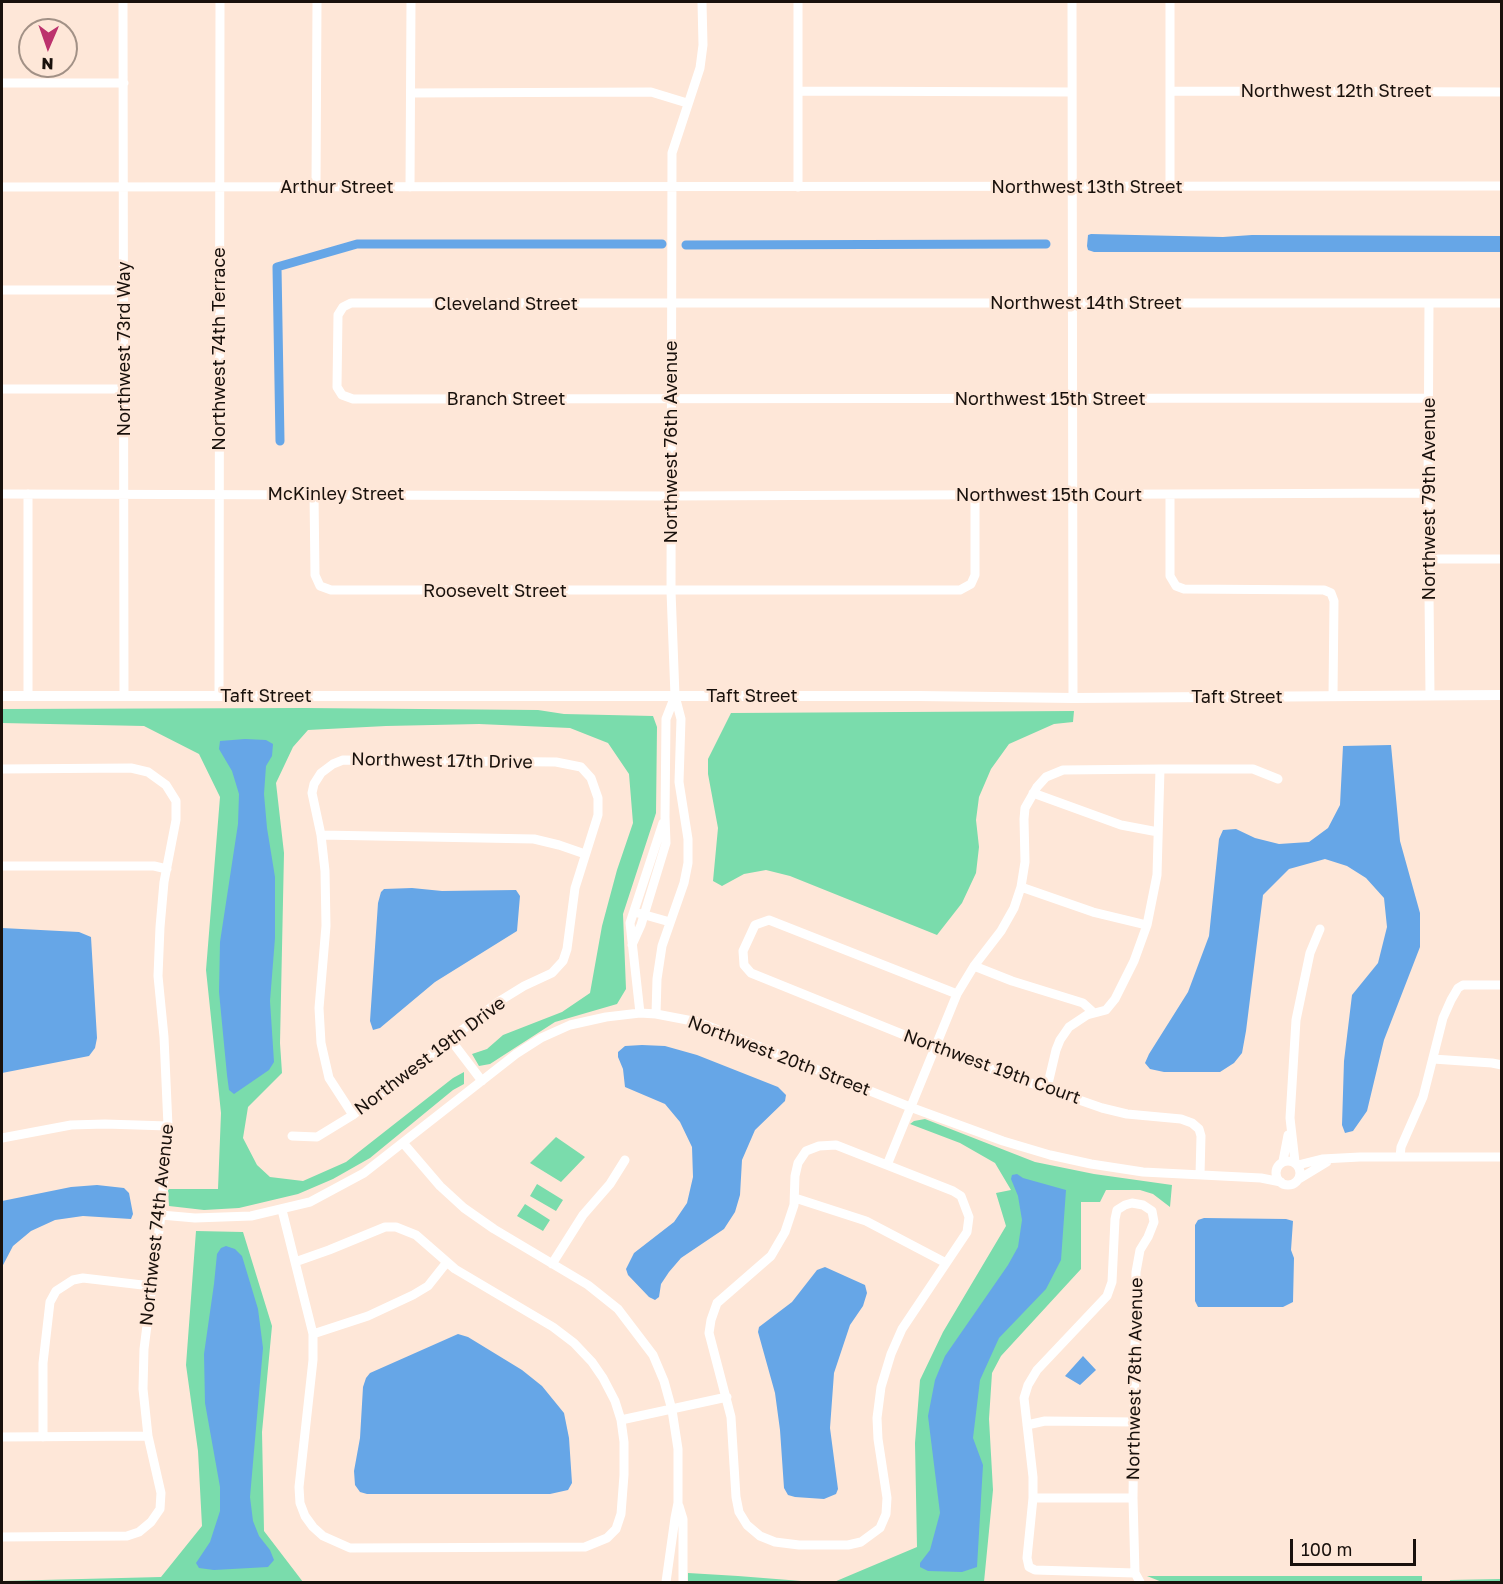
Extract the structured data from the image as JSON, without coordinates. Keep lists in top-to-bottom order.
{
  "streets": {
    "street": [
      "Northwest 12th Street",
      "Arthur Street",
      "Northwest 13th Street",
      "Northwest 14th Street",
      "Cleveland Street",
      "Northwest 73rd Way",
      "Northwest 74th Terrace",
      "Branch Street",
      "Northwest 15th Street",
      "Northwest 76th Avenue",
      "McKinley Street",
      "Northwest 15th Court",
      "Northwest 79th Avenue",
      "Roosevelt Street",
      "Taft Street",
      "Northwest 17th Drive",
      "Northwest 19th Drive",
      "Northwest 20th Street",
      "Northwest 19th Court",
      "Northwest 74th Avenue",
      "Northwest 78th Avenue"
    ]
  },
  "crossings": [
    ["Arthur Street", "Northwest 13th Street"],
    ["Arthur Street", "Northwest 73rd Way"],
    ["Arthur Street", "Northwest 74th Terrace"],
    ["Arthur Street", "Northwest 76th Avenue"],
    ["Northwest 13th Street", "Northwest 76th Avenue"],
    ["Northwest 14th Street", "Cleveland Street"],
    ["Northwest 14th Street", "Northwest 76th Avenue"],
    ["Northwest 14th Street", "Northwest 79th Avenue"],
    ["Cleveland Street", "Branch Street"],
    ["Cleveland Street", "Northwest 76th Avenue"],
    ["Northwest 73rd Way", "McKinley Street"],
    ["Northwest 73rd Way", "Taft Street"],
    ["Northwest 74th Terrace", "McKinley Street"],
    ["Northwest 74th Terrace", "Taft Street"],
    ["Branch Street", "Northwest 15th Street"],
    ["Branch Street", "Northwest 76th Avenue"],
    ["Northwest 15th Street", "Northwest 76th Avenue"],
    ["Northwest 15th Street", "Northwest 79th Avenue"],
    ["Northwest 76th Avenue", "McKinley Street"],
    ["Northwest 76th Avenue", "Northwest 15th Court"],
    ["Northwest 76th Avenue", "Roosevelt Street"],
    ["Northwest 76th Avenue", "Taft Street"],
    ["Northwest 76th Avenue", "Northwest 20th Street"],
    ["McKinley Street", "Northwest 15th Court"],
    ["McKinley Street", "Roosevelt Street"],
    ["Northwest 15th Court", "Northwest 79th Avenue"],
    ["Northwest 15th Court", "Roosevelt Street"],
    ["Northwest 79th Avenue", "Taft Street"],
    ["Northwest 17th Drive", "Northwest 19th Drive"],
    ["Northwest 20th Street", "Northwest 19th Court"],
    ["Northwest 20th Street", "Northwest 74th Avenue"]
  ],
  "scale_bar": "100 m",
  "north": "bottom"
}
